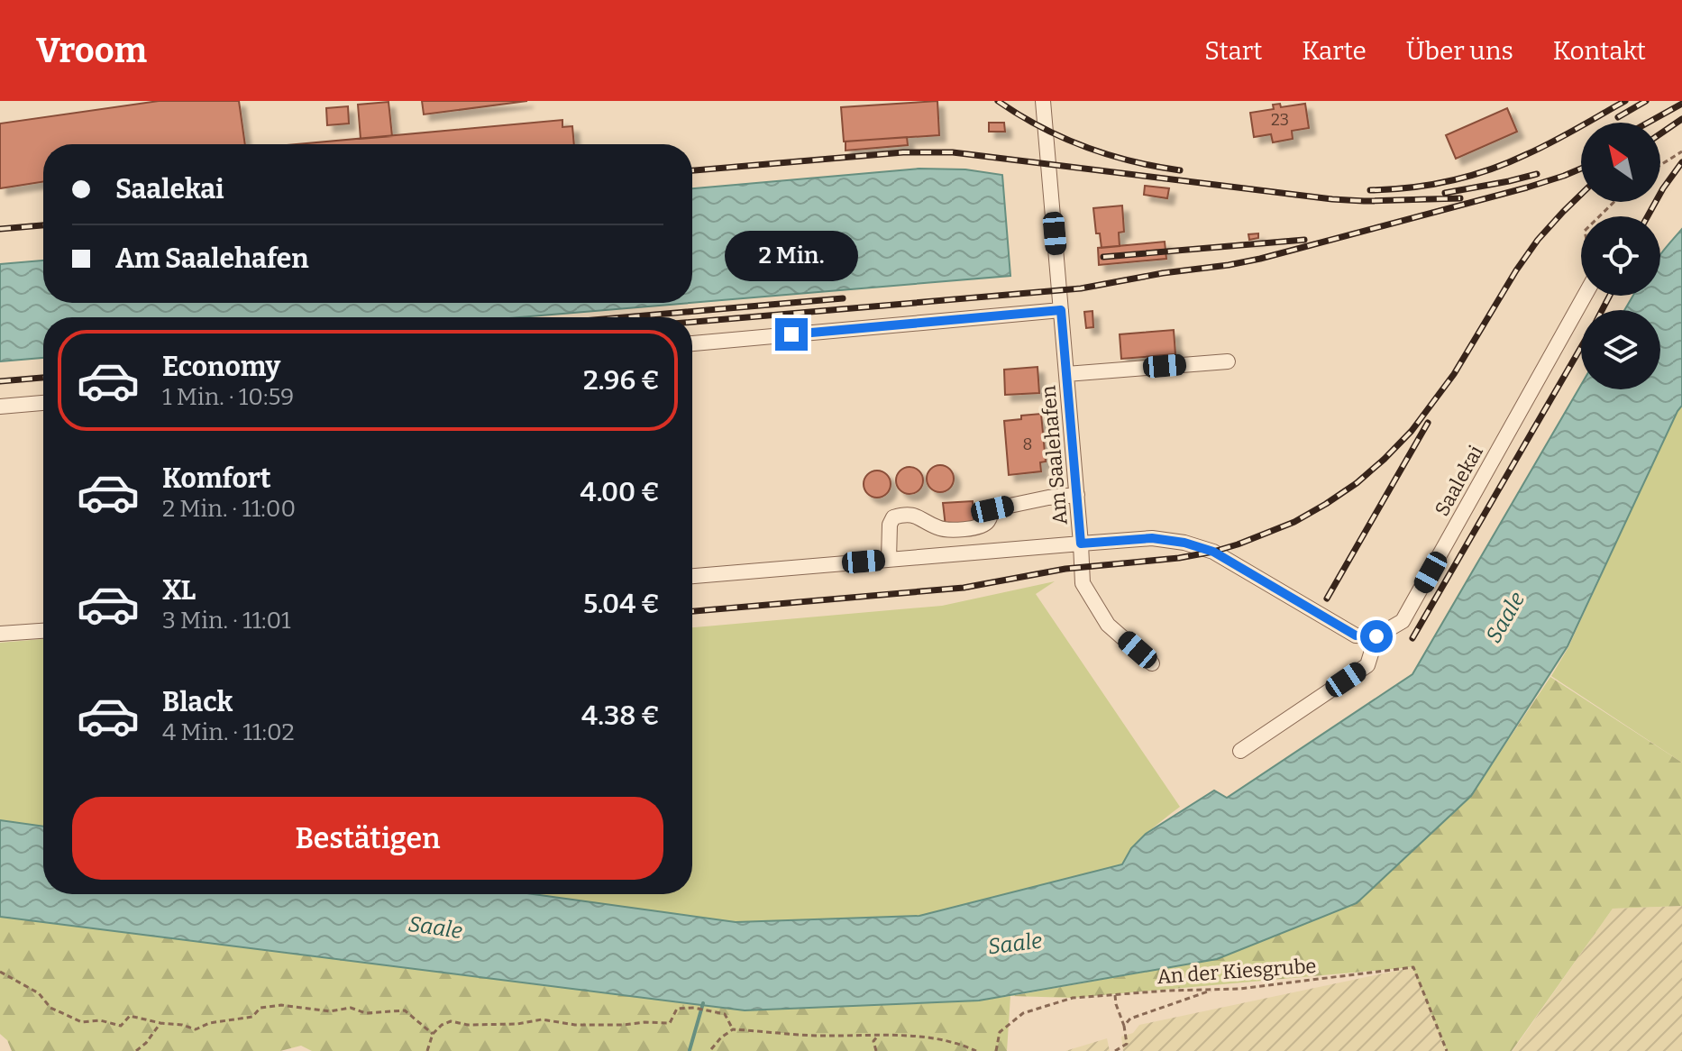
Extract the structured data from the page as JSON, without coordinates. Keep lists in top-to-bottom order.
{
  "streets": {
    "lane": ["Am Saalehafen", "Saalekai"],
    "path": ["An der Kiesgrube"]
  },
  "water": ["Saale"],
  "house_numbers": ["23", "8"],
  "north": "top left",
  "page": {
    "header": "Vroom",
    "nav": [
      "Start",
      "Karte",
      "Über uns",
      "Kontakt"
    ],
    "banner": ["Saalekai", "Am Saalehafen"],
    "bubble": "2 Min.",
    "list": [
      {
        "name": "Economy",
        "note": "1 Min. · 10:59",
        "value": "2.96 €"
      },
      {
        "name": "Komfort",
        "note": "2 Min. · 11:00",
        "value": "4.00 €"
      },
      {
        "name": "XL",
        "note": "3 Min. · 11:01",
        "value": "5.04 €"
      },
      {
        "name": "Black",
        "note": "4 Min. · 11:02",
        "value": "4.38 €"
      }
    ],
    "buttons": "Bestätigen"
  }
}
